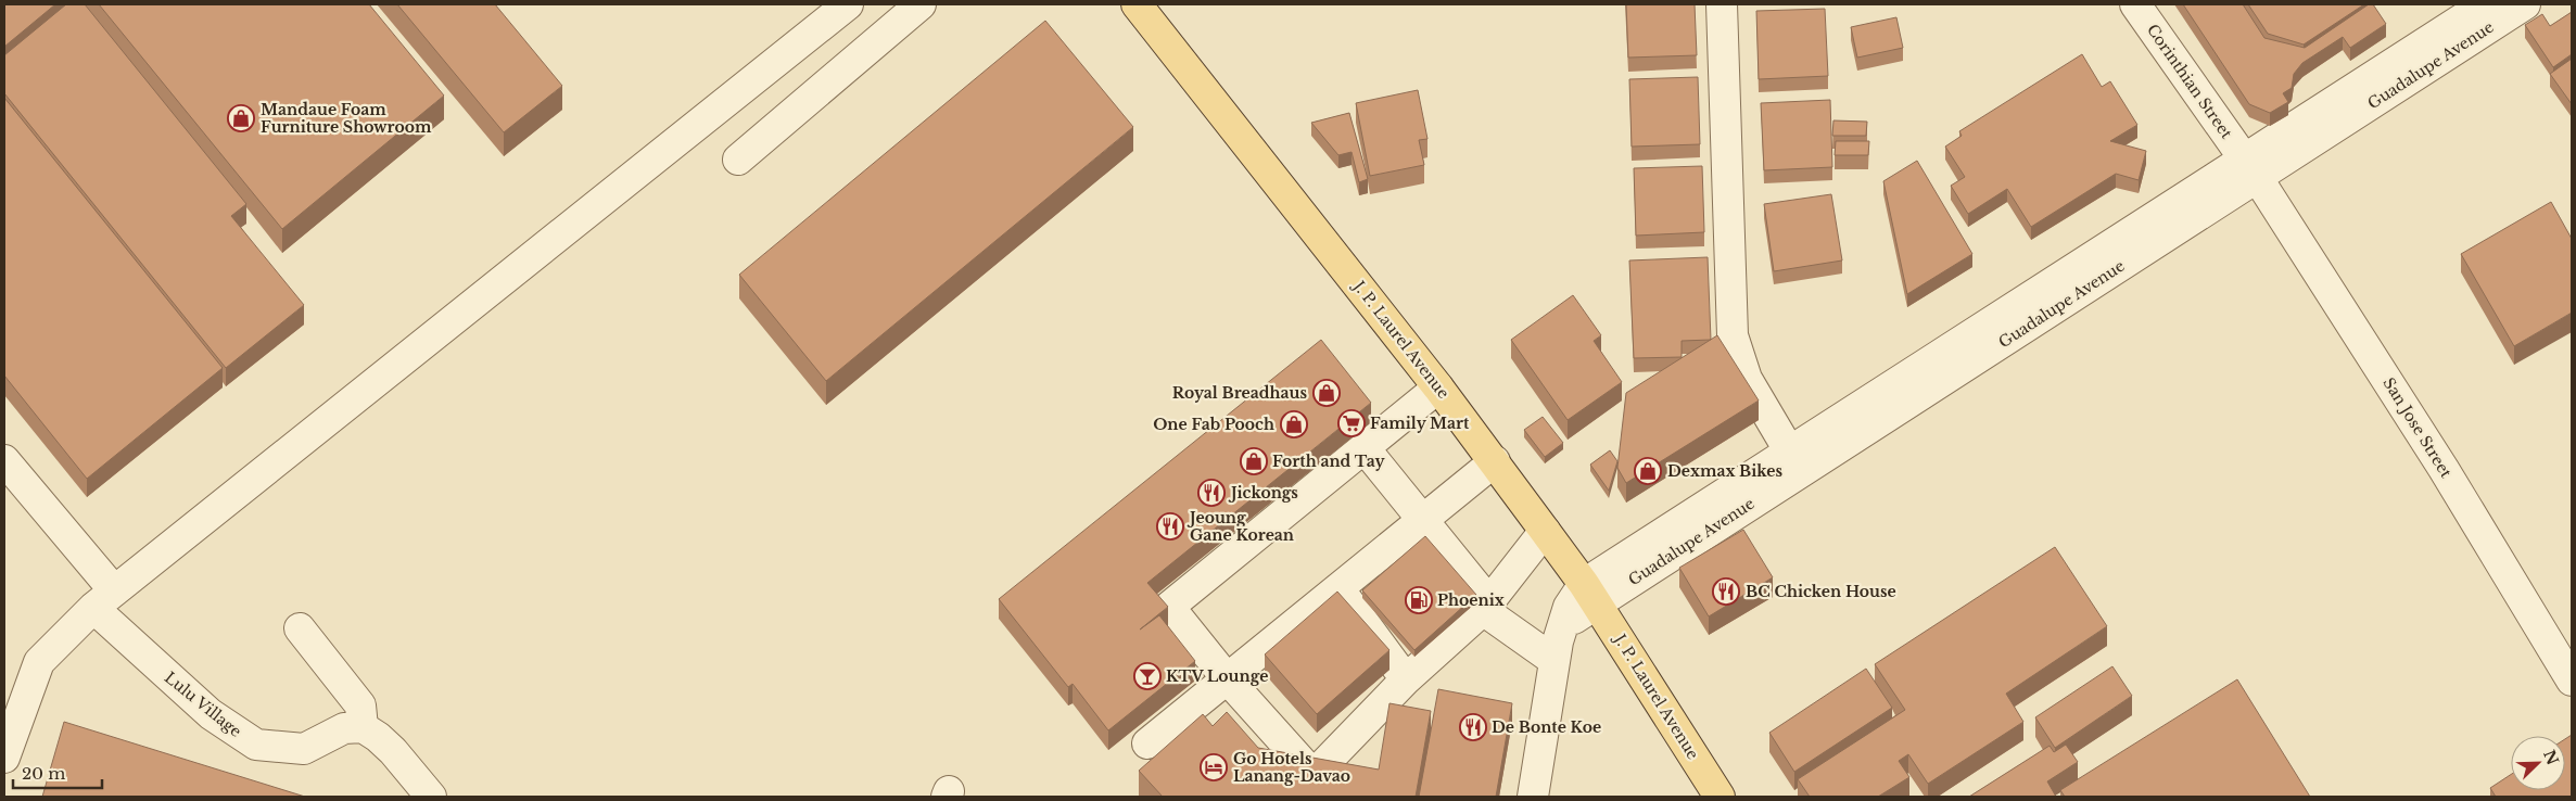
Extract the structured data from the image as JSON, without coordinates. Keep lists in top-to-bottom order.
{
  "streets": {
    "main road": ["J. P. Laurel Avenue"],
    "street": [
      "Guadalupe Avenue",
      "Corinthian Street",
      "San Jose Street",
      "Lulu Village"
    ]
  },
  "crossings": [
    ["Guadalupe Avenue", "Corinthian Street"],
    ["Guadalupe Avenue", "J. P. Laurel Avenue"],
    ["Guadalupe Avenue", "San Jose Street"],
    ["Corinthian Street", "San Jose Street"]
  ],
  "places": {
    "shop": [
      "Mandaue Foam Furniture Showroom",
      "Royal Breadhaus",
      "One Fab Pooch",
      "Forth and Tay",
      "Dexmax Bikes"
    ],
    "supermarket": ["Family Mart"],
    "restaurant": [
      "Jickongs",
      "Jeoung Gane Korean",
      "BC Chicken House",
      "De Bonte Koe"
    ],
    "fuel station": ["Phoenix"],
    "bar": ["KTV Lounge"],
    "hotel": ["Go Hotels Lanang-Davao"]
  },
  "scale_bar": "20 m",
  "north": "top right"
}
